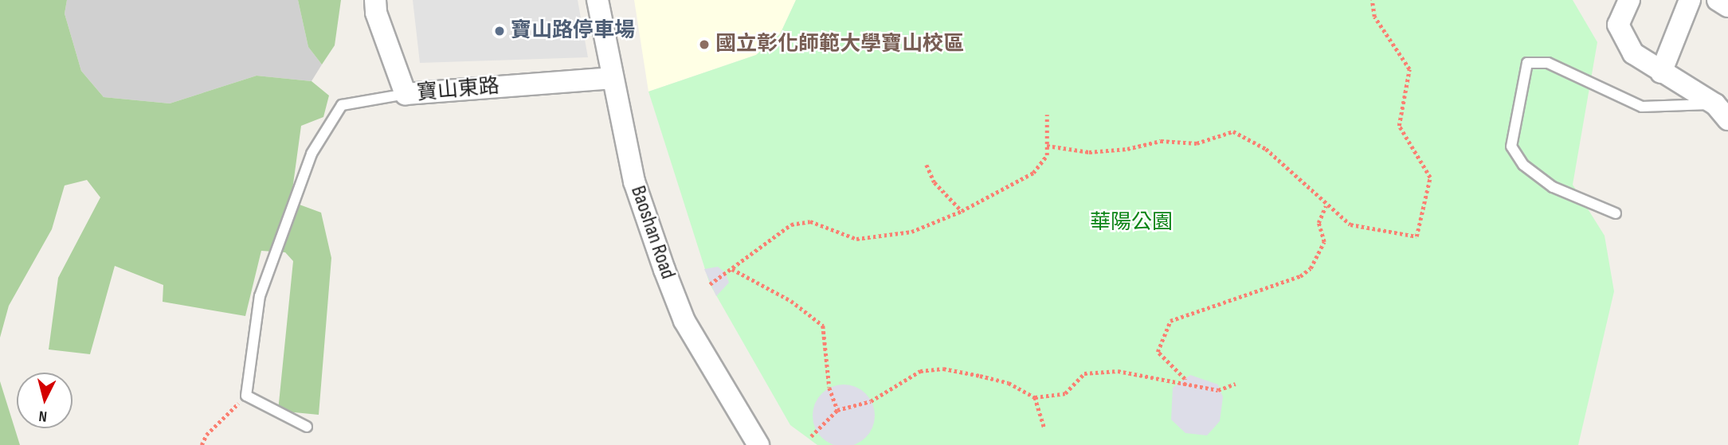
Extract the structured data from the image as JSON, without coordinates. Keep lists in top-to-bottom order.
{
  "streets": {
    "street": ["寶山東路", "Baoshan Road"]
  },
  "crossings": [
    ["寶山東路", "Baoshan Road"]
  ],
  "parks": ["華陽公園"],
  "places": ["寶山路停車場", "國立彰化師範大學寶山校區"],
  "north": "bottom"
}
